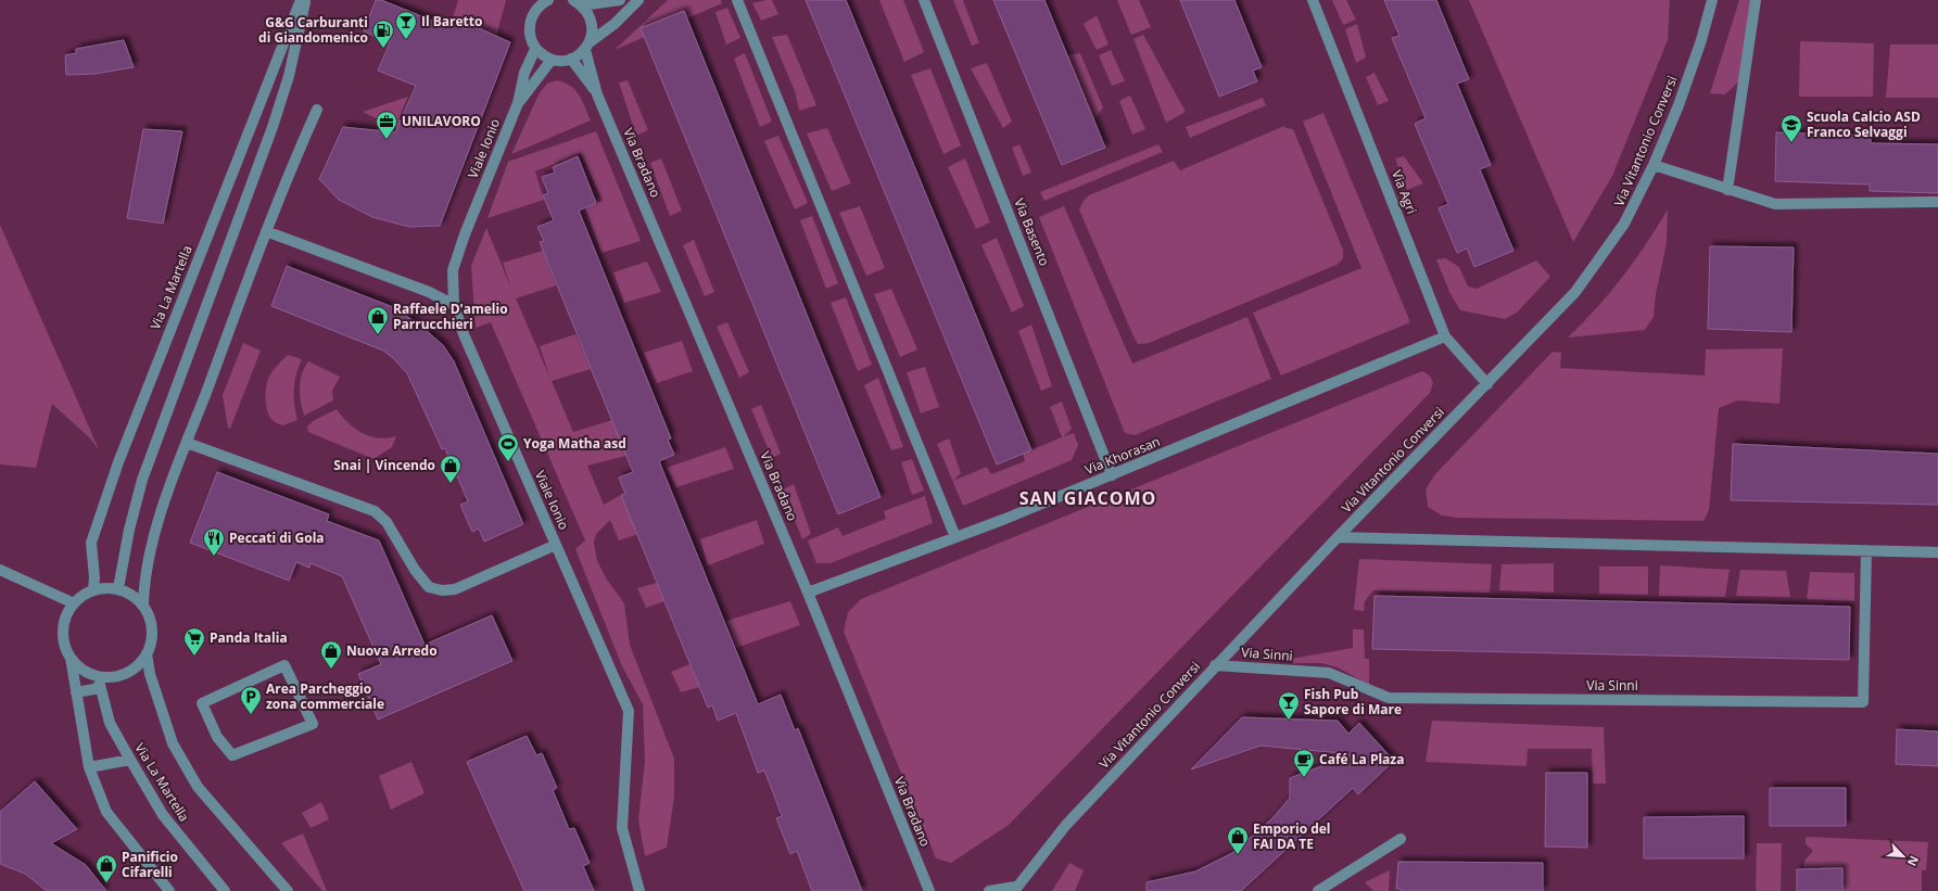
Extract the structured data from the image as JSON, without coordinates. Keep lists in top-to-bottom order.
{
  "streets": {
    "street": [
      "Via Vitantonio Conversi",
      "Viale Ionio",
      "Via Bradano",
      "Via Agri",
      "Via Basento",
      "Via La Martella",
      "Via Khorasan",
      "Via Sinni"
    ]
  },
  "crossings": [
    ["Via Vitantonio Conversi", "Via Agri"],
    ["Via Vitantonio Conversi", "Via Sinni"],
    ["Via Bradano", "Via Khorasan"],
    ["Via Agri", "Via Khorasan"],
    ["Via Basento", "Via Khorasan"]
  ],
  "districts": ["SAN GIACOMO"],
  "places": {
    "bar": ["Il Baretto", "Fish Pub Sapore di Mare"],
    "fuel station": ["G&G Carburanti di Giandomenico"],
    "office": ["UNILAVORO"],
    "school or university": ["Scuola Calcio ASD Franco Selvaggi"],
    "shop": [
      "Raffaele D'amelio Parrucchieri",
      "Snai | Vincendo",
      "Nuova Arredo",
      "Emporio del FAI DA TE",
      "Panificio Cifarelli"
    ],
    "sports": ["Yoga Matha asd"],
    "restaurant": ["Peccati di Gola"],
    "supermarket": ["Panda Italia"],
    "parking": ["Area Parcheggio zona commerciale"],
    "cafe": ["Café La Plaza"]
  },
  "north": "bottom right"
}
